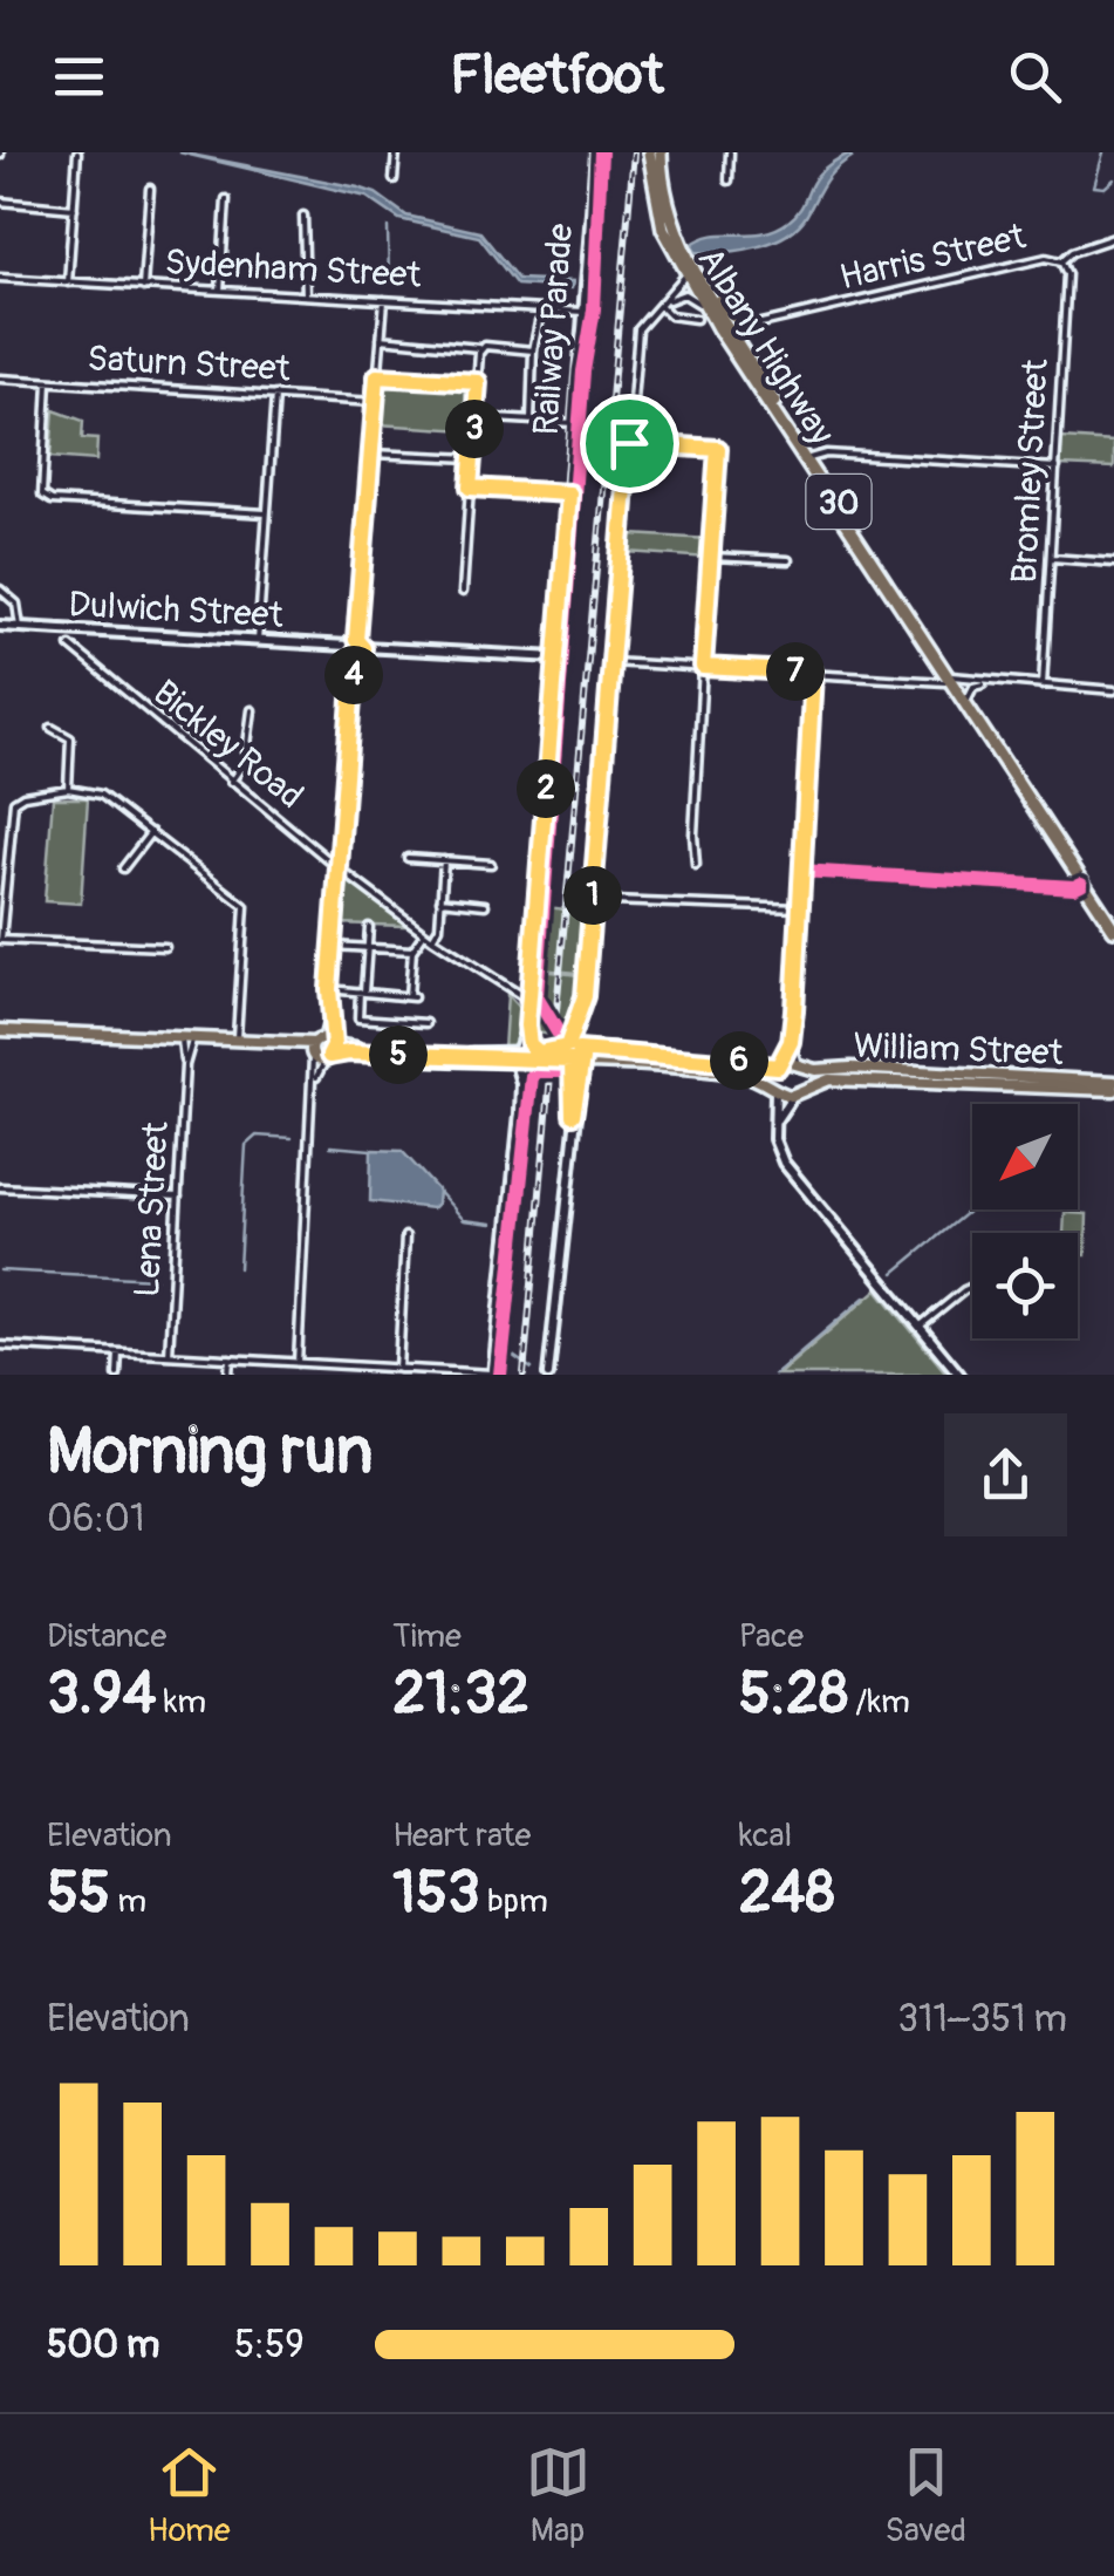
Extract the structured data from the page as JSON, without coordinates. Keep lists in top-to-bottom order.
{
  "streets": {
    "highway": ["Albany Highway", "30"],
    "main road": ["William Street"],
    "street": [
      "Harris Street",
      "Sydenham Street",
      "Railway Parade",
      "Saturn Street",
      "Bromley Street",
      "Dulwich Street",
      "Bickley Road",
      "Lena Street"
    ]
  },
  "crossings": [
    ["Harris Street", "Albany Highway"],
    ["Harris Street", "Bromley Street"],
    ["Sydenham Street", "Railway Parade"],
    ["Railway Parade", "Bickley Road"]
  ],
  "north": "bottom left",
  "page": {
    "header": "Fleetfoot",
    "pins": [
      "3",
      "7",
      "4",
      "2",
      "1",
      "5",
      "6"
    ],
    "heading": ["Morning run", "06:01"],
    "stats": [
      ["Distance", "3.94 km"],
      ["Time", "21:32"],
      ["Pace", "5:28 /km"],
      ["Elevation", "55 m"],
      ["Heart rate", "153 bpm"],
      ["kcal", "248"]
    ],
    "chart": ["Elevation", "311–351 m"],
    "list": [
      {
        "name": "500 m",
        "note": "5:59"
      }
    ],
    "tabs": ["Home", "Map", "Saved"]
  }
}
